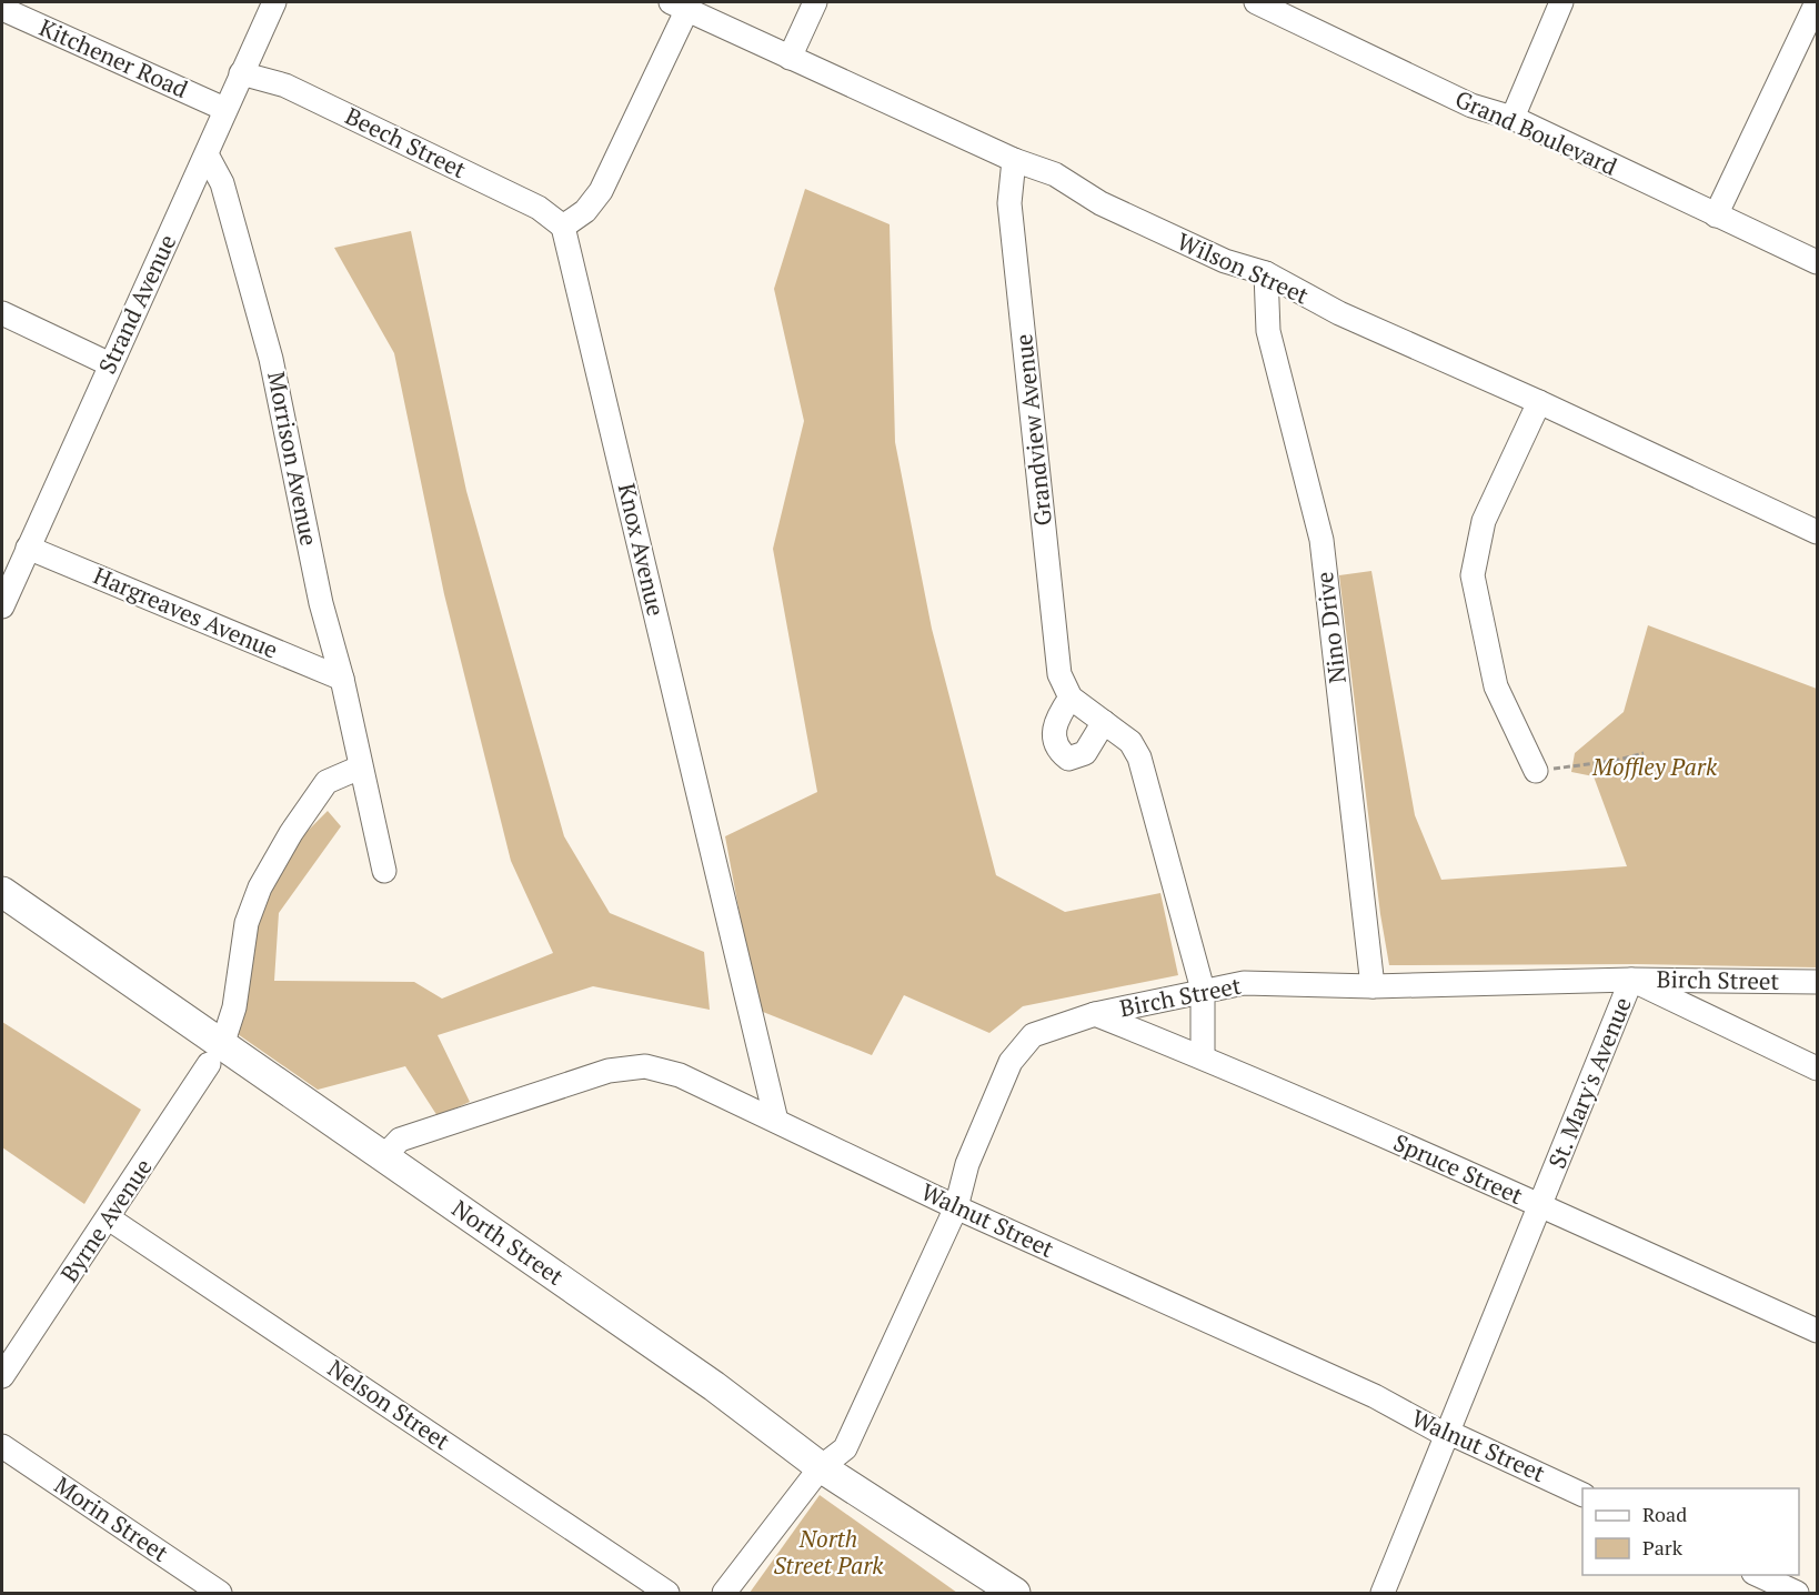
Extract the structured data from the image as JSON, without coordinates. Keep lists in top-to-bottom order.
{
  "streets": {
    "main road": ["North Street"],
    "street": [
      "Kitchener Road",
      "Grand Boulevard",
      "Beech Street",
      "Wilson Street",
      "Strand Avenue",
      "Grandview Avenue",
      "Morrison Avenue",
      "Knox Avenue",
      "Hargreaves Avenue",
      "Nino Drive",
      "Birch Street",
      "St. Mary's Avenue",
      "Spruce Street",
      "Byrne Avenue",
      "Walnut Street",
      "Nelson Street",
      "Morin Street"
    ]
  },
  "crossings": [
    ["Kitchener Road", "Strand Avenue"],
    ["Beech Street", "Strand Avenue"],
    ["Beech Street", "Knox Avenue"],
    ["Wilson Street", "Grandview Avenue"],
    ["Wilson Street", "Nino Drive"],
    ["Strand Avenue", "Morrison Avenue"],
    ["Strand Avenue", "Hargreaves Avenue"],
    ["Morrison Avenue", "Hargreaves Avenue"],
    ["Knox Avenue", "Walnut Street"],
    ["Nino Drive", "Birch Street"],
    ["Birch Street", "St. Mary's Avenue"],
    ["Birch Street", "Spruce Street"],
    ["Birch Street", "Walnut Street"],
    ["Birch Street", "North Street"],
    ["St. Mary's Avenue", "Spruce Street"],
    ["St. Mary's Avenue", "Walnut Street"],
    ["Byrne Avenue", "North Street"],
    ["Byrne Avenue", "Nelson Street"],
    ["Walnut Street", "North Street"]
  ],
  "parks": ["Moffley Park", "North Street Park"],
  "legend": ["Road", "Park"]
}
